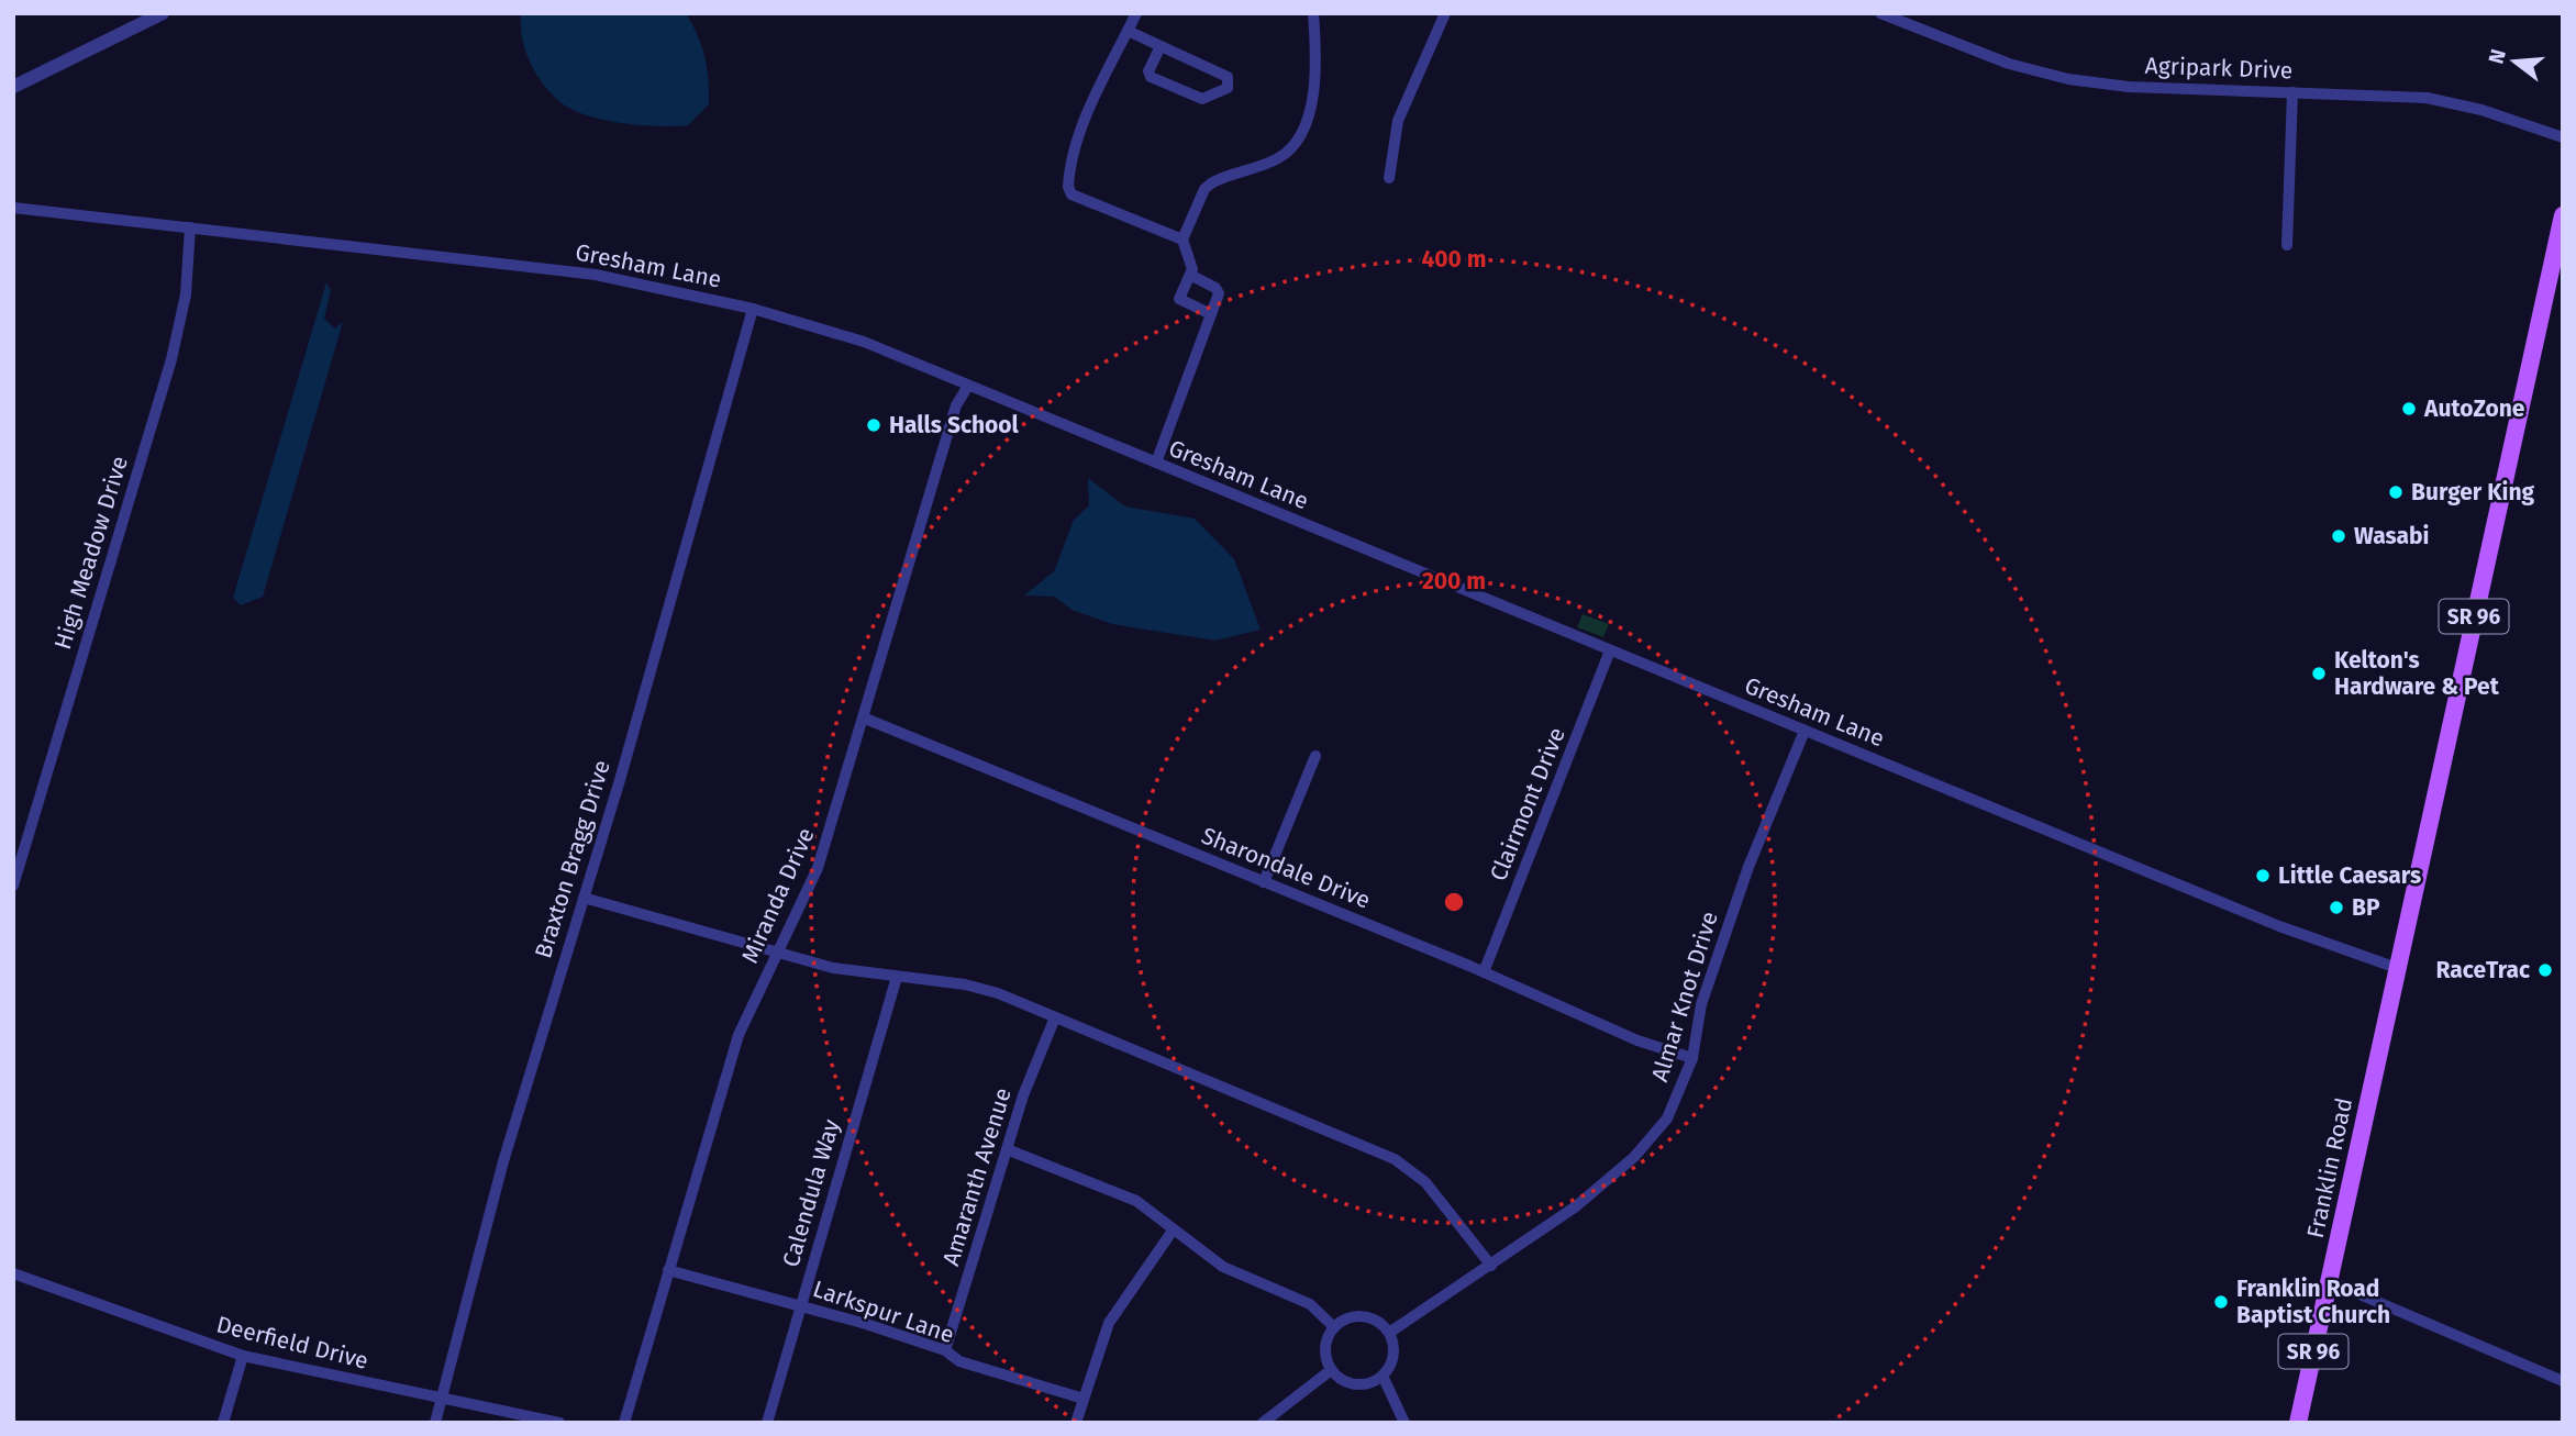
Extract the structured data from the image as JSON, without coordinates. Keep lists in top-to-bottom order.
{
  "streets": {
    "main road": ["SR 96", "Franklin Road"],
    "street": [
      "Agripark Drive",
      "Gresham Lane",
      "High Meadow Drive",
      "Clairmont Drive",
      "Braxton Bragg Drive",
      "Sharondale Drive",
      "Miranda Drive",
      "Almar Knot Drive",
      "Amaranth Avenue",
      "Calendula Way",
      "Larkspur Lane",
      "Deerfield Drive"
    ]
  },
  "crossings": [
    ["Gresham Lane", "High Meadow Drive"],
    ["Gresham Lane", "SR 96"],
    ["Gresham Lane", "Clairmont Drive"],
    ["Gresham Lane", "Braxton Bragg Drive"],
    ["Gresham Lane", "Miranda Drive"],
    ["Gresham Lane", "Almar Knot Drive"],
    ["Gresham Lane", "Franklin Road"],
    ["SR 96", "Franklin Road"],
    ["Clairmont Drive", "Sharondale Drive"],
    ["Braxton Bragg Drive", "Deerfield Drive"],
    ["Sharondale Drive", "Miranda Drive"],
    ["Sharondale Drive", "Almar Knot Drive"],
    ["Miranda Drive", "Larkspur Lane"],
    ["Amaranth Avenue", "Larkspur Lane"],
    ["Calendula Way", "Larkspur Lane"]
  ],
  "places": [
    "AutoZone",
    "Halls School",
    "Burger King",
    "Wasabi",
    "Kelton's Hardware & Pet",
    "Little Caesars",
    "BP",
    "RaceTrac",
    "Franklin Road Baptist Church"
  ],
  "north": "left",
  "rings": ["400 m", "200 m"]
}
